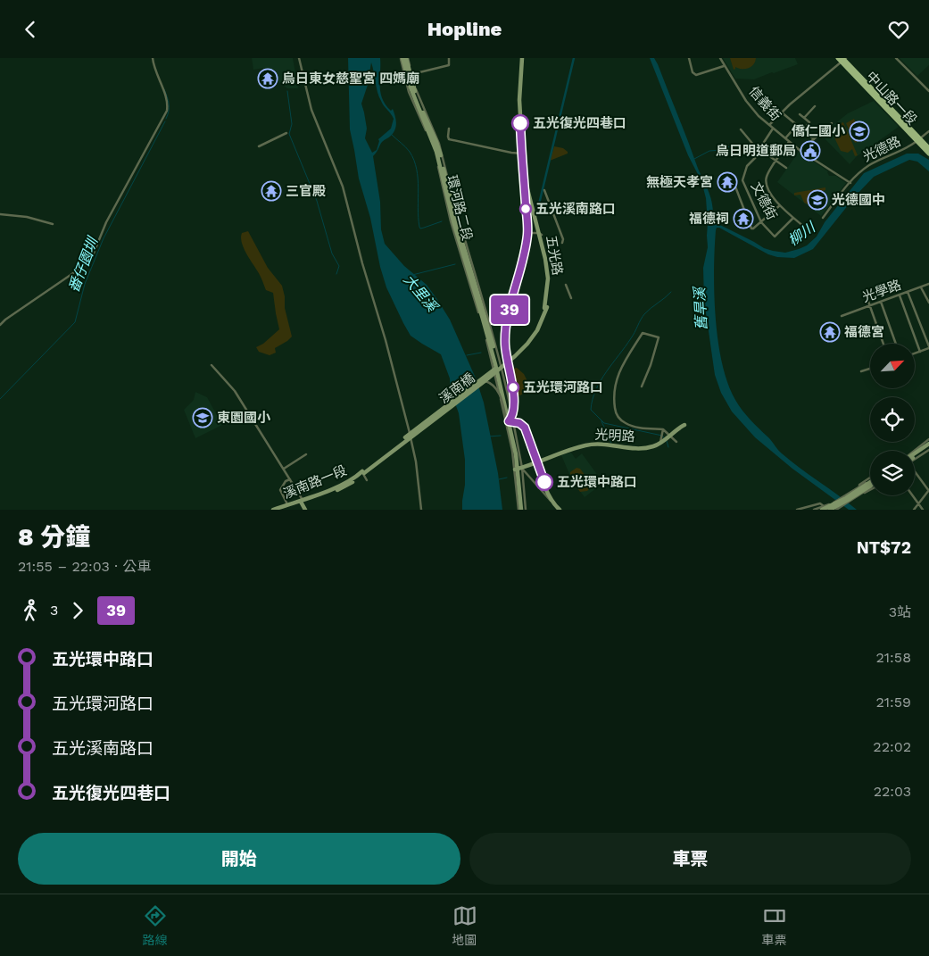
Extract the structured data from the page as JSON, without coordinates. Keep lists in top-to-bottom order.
{
  "streets": {
    "main road": ["中山路一段"],
    "street": [
      "信義街",
      "光德路",
      "文德街",
      "環河路二段",
      "五光路",
      "光學路",
      "溪南橋",
      "光明路",
      "溪南路一段"
    ]
  },
  "crossings": [
    ["中山路一段", "光德路"],
    ["信義街", "光德路"],
    ["信義街", "文德街"],
    ["環河路二段", "五光路"],
    ["五光路", "溪南橋"],
    ["溪南橋", "溪南路一段"]
  ],
  "water": [
    "柳川",
    "番仔園圳",
    "大里溪",
    "舊旱溪"
  ],
  "places": {
    "temple": [
      "烏日東女慈聖宮 四媽廟",
      "無極天孝宮",
      "三官殿",
      "福德祠",
      "福德宮"
    ],
    "other": [
      "五光復光四巷口",
      "五光溪南路口",
      "五光環河路口",
      "五光環中路口"
    ],
    "school or university": ["僑仁國小", "光德國中", "東園國小"],
    "public building": ["烏日明道郵局"]
  },
  "lines": ["bus line 39"],
  "north": "top right",
  "page": {
    "header": "Hopline",
    "on_map": "39",
    "heading": ["8 分鐘", "21:55 – 22:03 · 公車", "NT$72"],
    "legs": ["3", "39", "3站"],
    "list": [
      {
        "name": "五光環中路口",
        "value": "21:58"
      },
      {
        "name": "五光環河路口",
        "value": "21:59"
      },
      {
        "name": "五光溪南路口",
        "value": "22:02"
      },
      {
        "name": "五光復光四巷口",
        "value": "22:03"
      }
    ],
    "buttons": ["開始", "車票"],
    "tabs": ["路線", "地圖", "車票"]
  }
}
